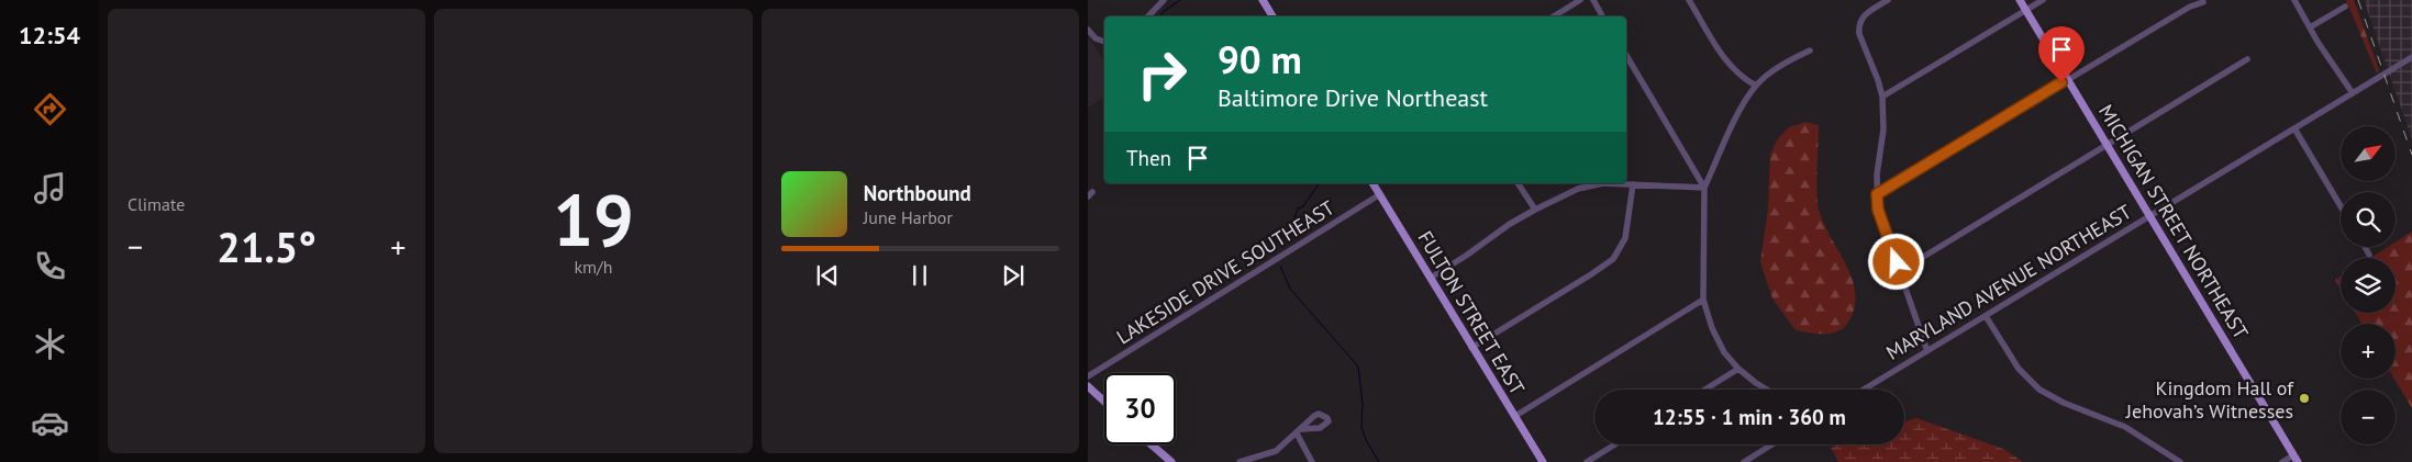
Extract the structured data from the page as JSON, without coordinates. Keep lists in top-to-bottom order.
{
  "streets": {
    "main road": ["MICHIGAN STREET NORTHEAST", "FULTON STREET EAST"],
    "street": ["LAKESIDE DRIVE SOUTHEAST", "MARYLAND AVENUE NORTHEAST"]
  },
  "crossings": [
    ["MICHIGAN STREET NORTHEAST", "MARYLAND AVENUE NORTHEAST"],
    ["LAKESIDE DRIVE SOUTHEAST", "FULTON STREET EAST"]
  ],
  "places": ["Kingdom Hall of Jehovah’s Witnesses"],
  "north": "top right",
  "page": {
    "tabs": "12:54",
    "tile": [
      "Climate",
      ["19", "km/h"]
    ],
    "turn": ["90 m", "Baltimore Drive Northeast"],
    "map_buttons": ["+", "−"],
    "then": "Then",
    "song": ["Northbound", "June Harbor"],
    "heat": ["−", "21.5°", "+"],
    "limit": "30",
    "trip": "12:55 · 1 min · 360 m"
  }
}
